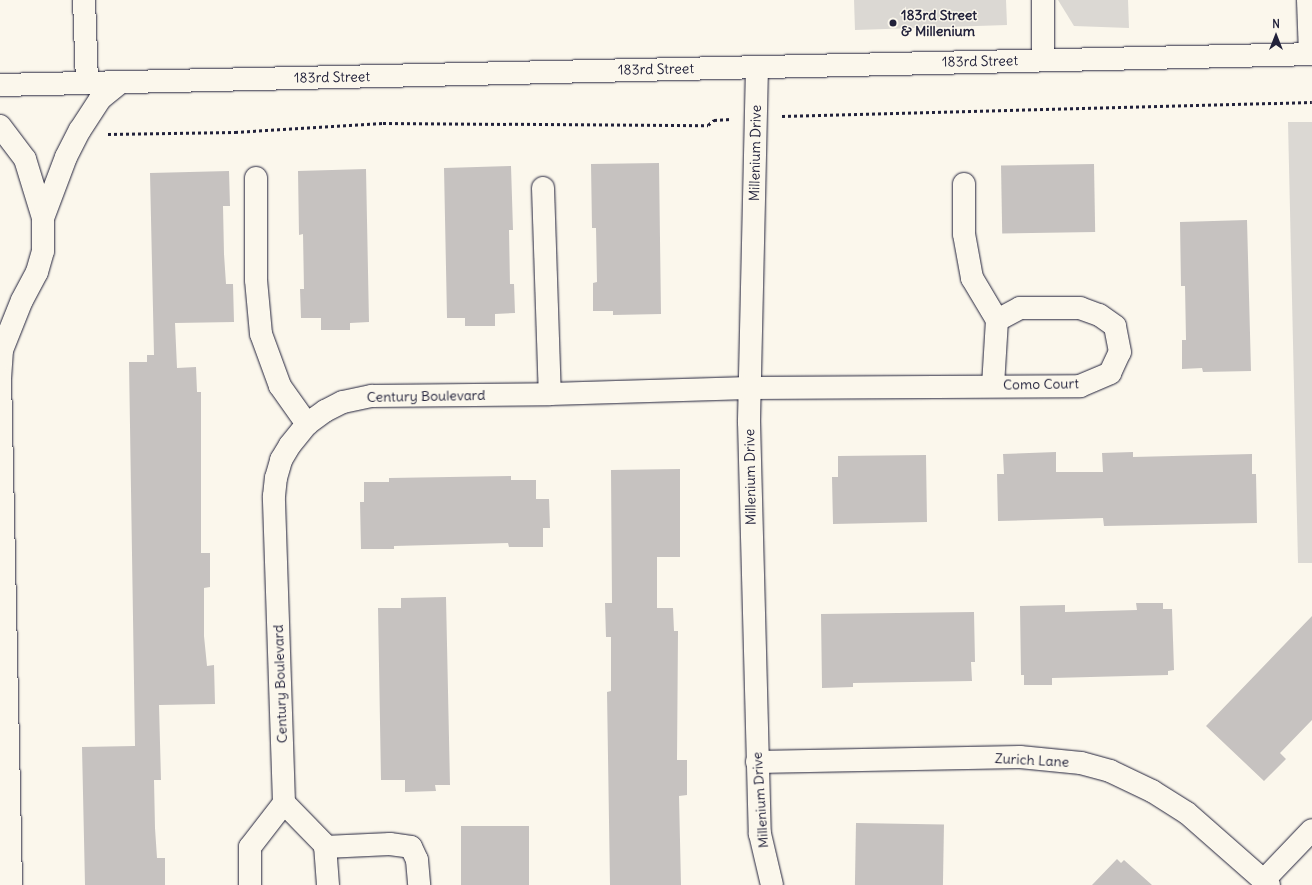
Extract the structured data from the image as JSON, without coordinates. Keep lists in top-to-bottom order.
{
  "streets": {
    "street": [
      "183rd Street",
      "Millenium Drive",
      "Como Court",
      "Century Boulevard",
      "Zurich Lane"
    ]
  },
  "crossings": [
    ["183rd Street", "Millenium Drive"],
    ["Millenium Drive", "Como Court"],
    ["Millenium Drive", "Century Boulevard"],
    ["Millenium Drive", "Zurich Lane"],
    ["Como Court", "Century Boulevard"]
  ],
  "places": ["183rd Street & Millenium"],
  "north": "top"
}
